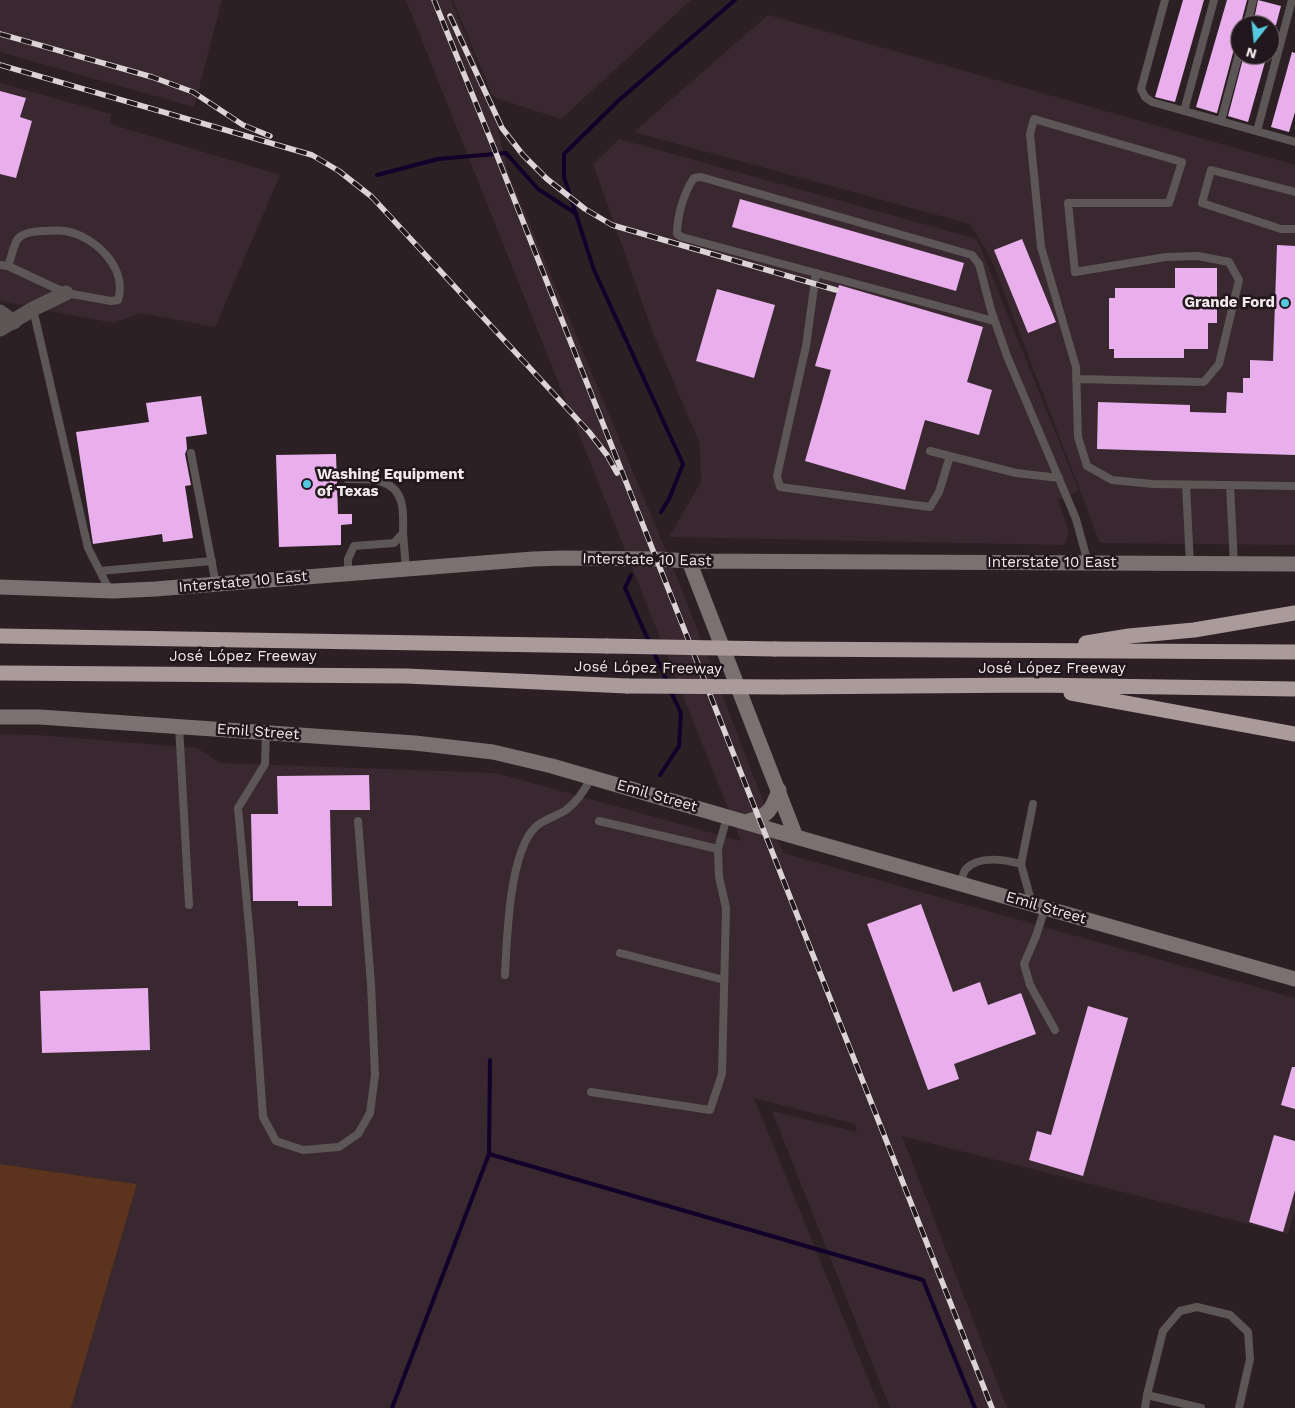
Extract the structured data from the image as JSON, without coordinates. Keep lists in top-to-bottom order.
{
  "streets": {
    "highway": ["José López Freeway"],
    "main road": ["Interstate 10 East", "Emil Street"]
  },
  "places": ["Grande Ford", "Washing Equipment of Texas"],
  "north": "bottom"
}
